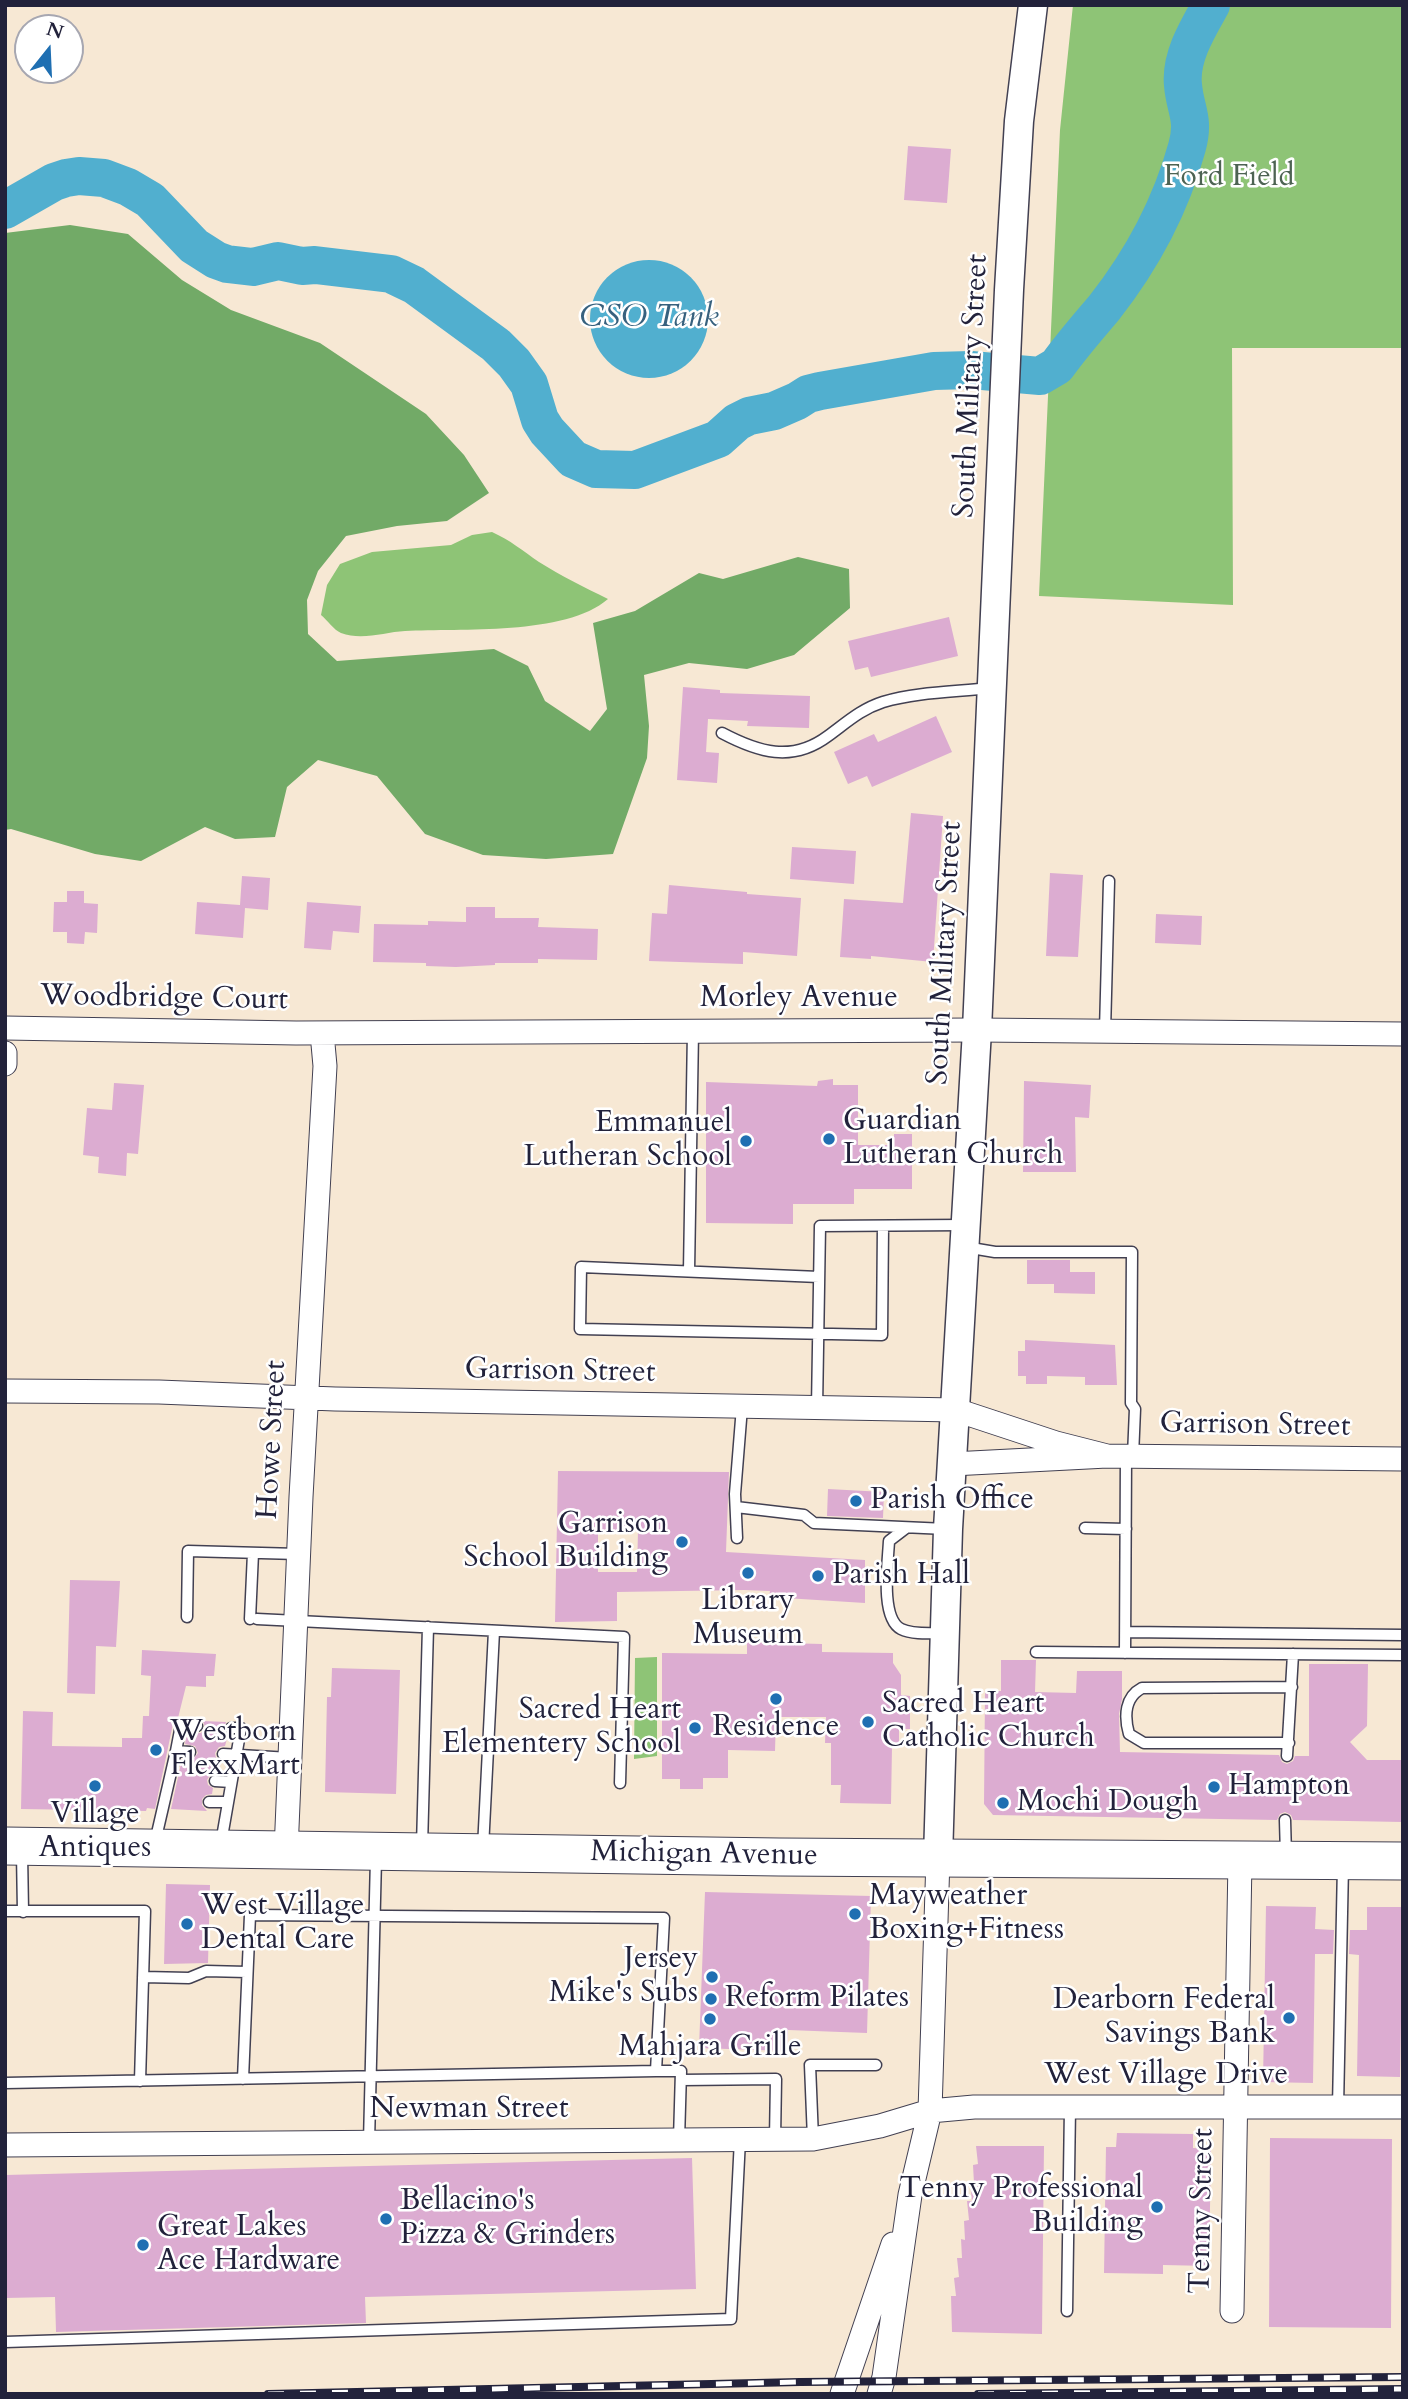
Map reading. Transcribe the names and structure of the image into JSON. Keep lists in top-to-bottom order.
{
  "streets": {
    "main road": ["Michigan Avenue"],
    "street": [
      "South Military Street",
      "Woodbridge Court",
      "Morley Avenue",
      "Garrison Street",
      "Howe Street",
      "West Village Drive",
      "Newman Street",
      "Tenny Street"
    ]
  },
  "crossings": [
    ["South Military Street", "Morley Avenue"],
    ["South Military Street", "Garrison Street"],
    ["South Military Street", "Michigan Avenue"],
    ["South Military Street", "West Village Drive"],
    ["South Military Street", "Newman Street"],
    ["Woodbridge Court", "Morley Avenue"],
    ["Woodbridge Court", "Howe Street"],
    ["Morley Avenue", "Howe Street"],
    ["Garrison Street", "Howe Street"],
    ["Howe Street", "Michigan Avenue"],
    ["Michigan Avenue", "Tenny Street"],
    ["West Village Drive", "Newman Street"],
    ["West Village Drive", "Tenny Street"]
  ],
  "water": ["CSO Tank"],
  "parks": ["Ford Field"],
  "places": [
    "Guardian Lutheran Church",
    "Emmanuel Lutheran School",
    "Parish Office",
    "Garrison School Building",
    "Library Museum",
    "Parish Hall",
    "Residence",
    "Sacred Heart Catholic Church",
    "Sacred Heart Elementery School",
    "Westborn FlexxMart",
    "Village Antiques",
    "Hampton",
    "Mochi Dough",
    "Mayweather Boxing+Fitness",
    "West Village Dental Care",
    "Jersey Mike's Subs",
    "Reform Pilates",
    "Dearborn Federal Savings Bank",
    "Mahjara Grille",
    "Tenny Professional Building",
    "Bellacino's Pizza & Grinders",
    "Great Lakes Ace Hardware"
  ],
  "north": "top"
}
